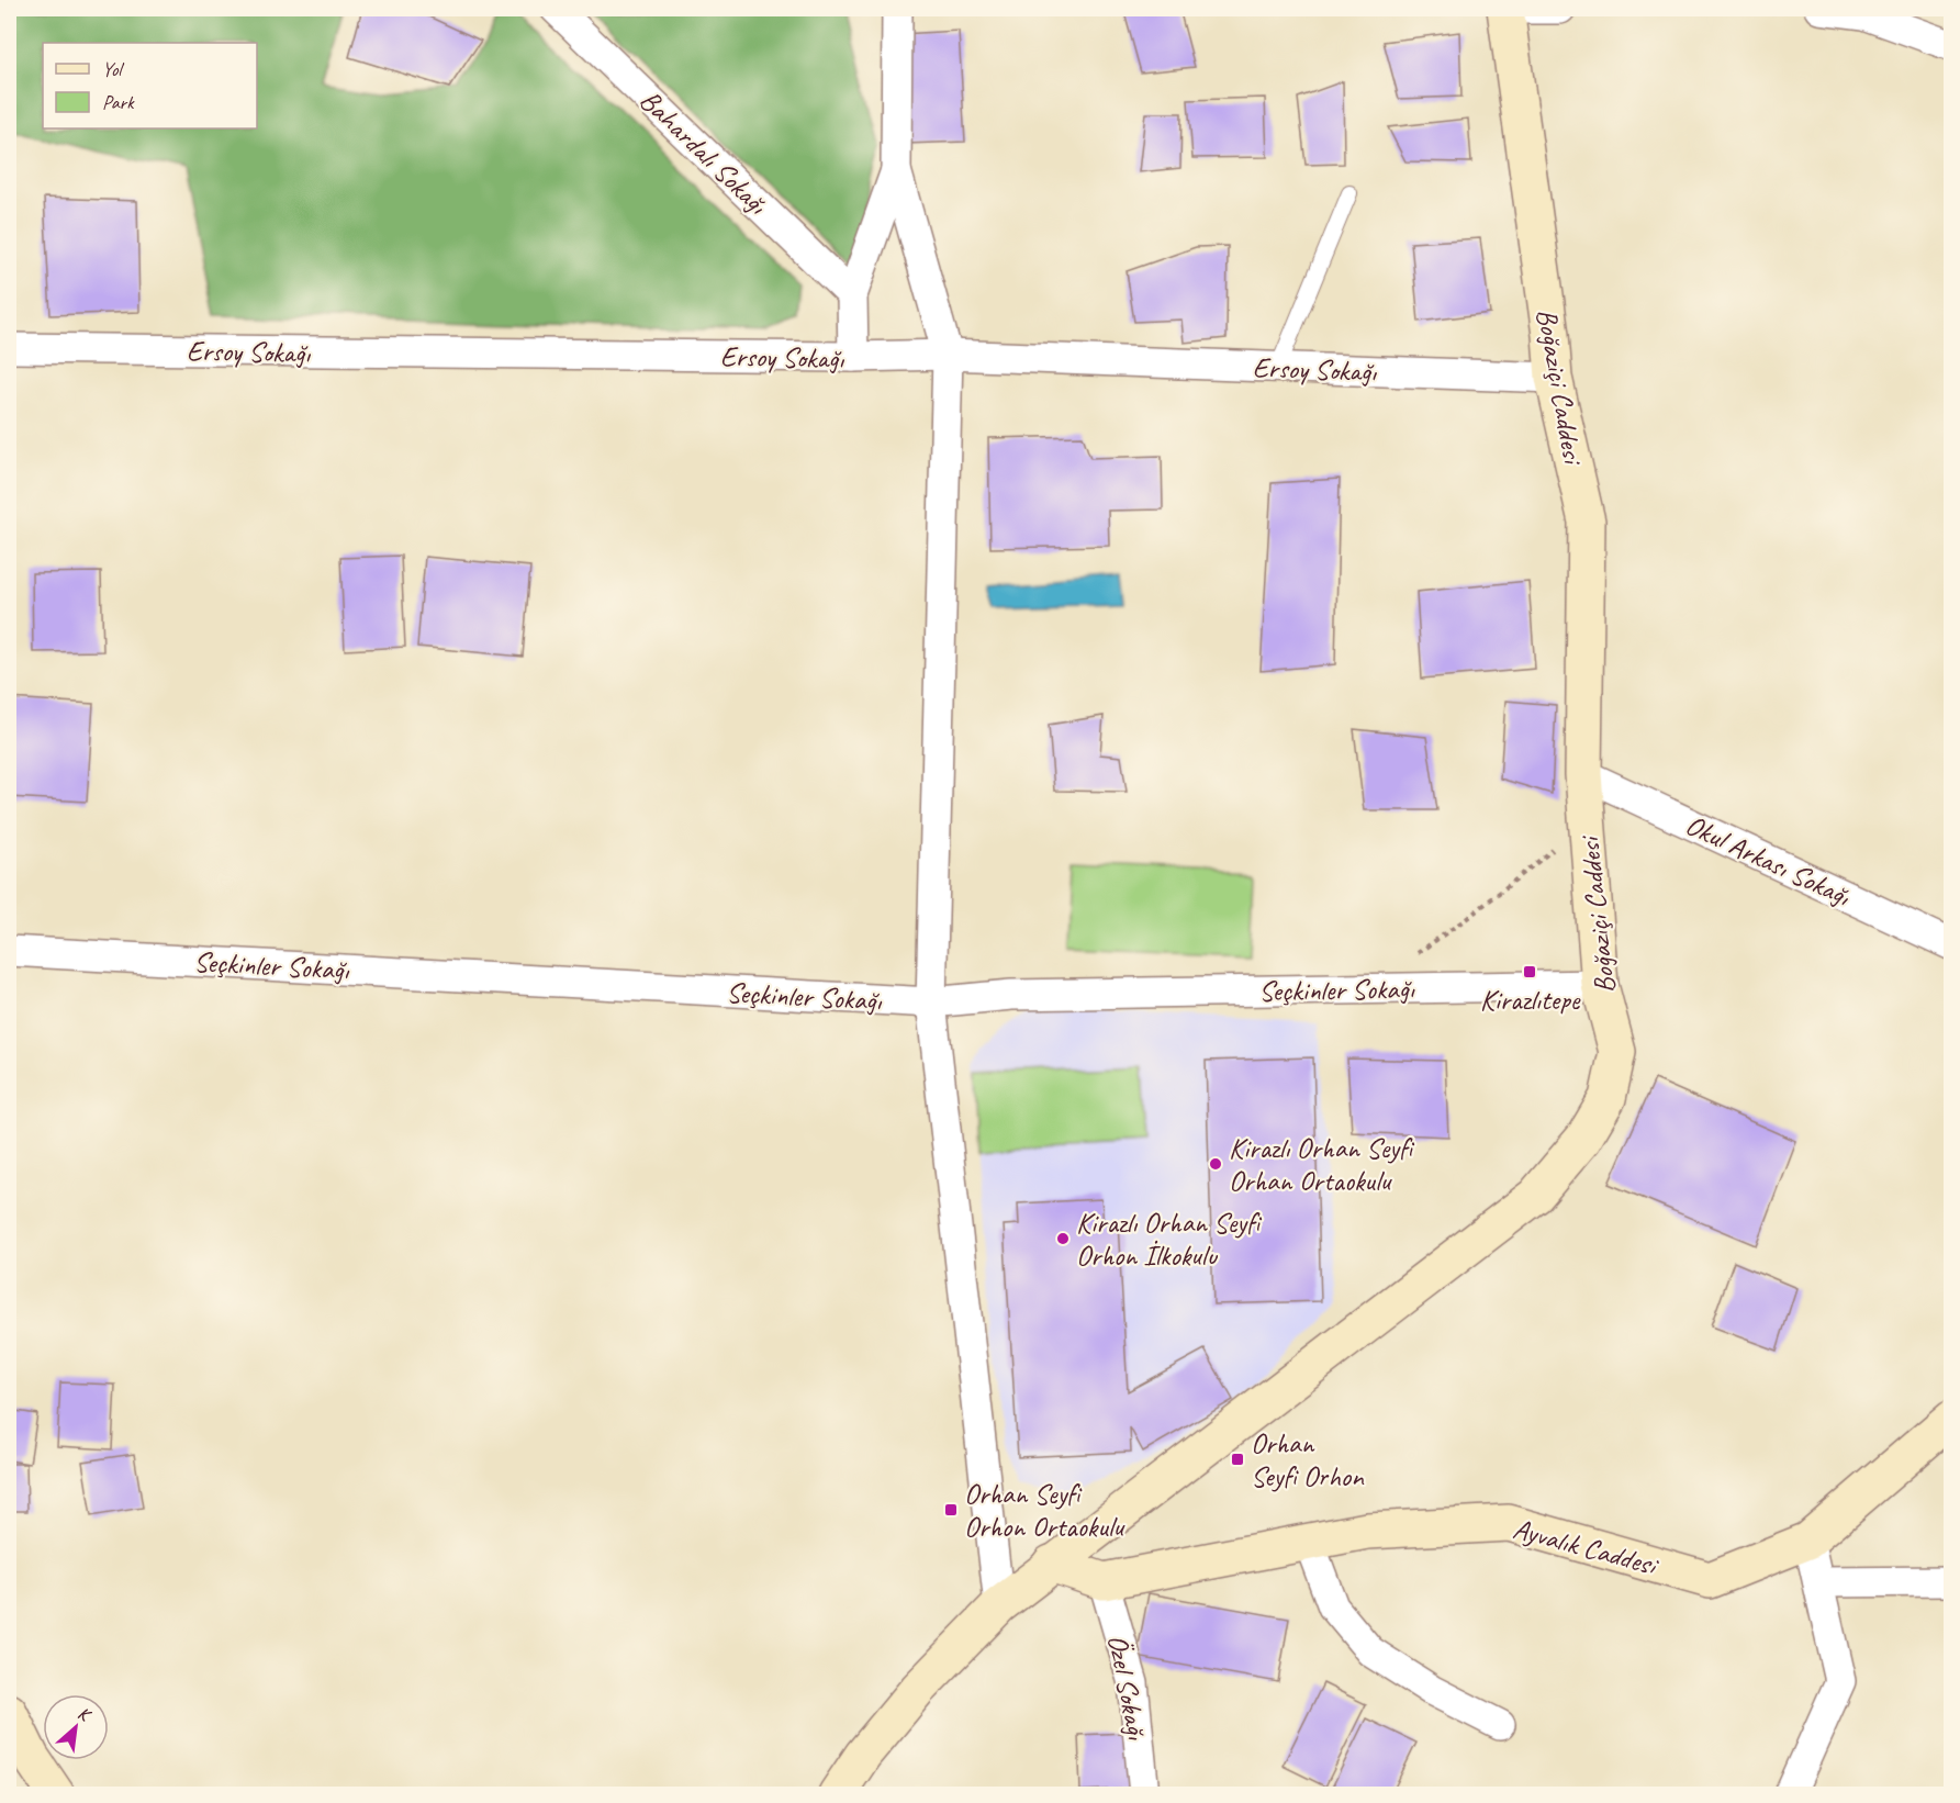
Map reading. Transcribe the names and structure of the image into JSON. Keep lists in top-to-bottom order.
{
  "streets": {
    "street": [
      "Bahardalı Sokağı",
      "Ersoy Sokağı",
      "Boğaziçi Caddesi",
      "Okul Arkası Sokağı",
      "Seçkinler Sokağı",
      "Ayvalık Caddesi",
      "Özel Sokağı"
    ]
  },
  "crossings": [
    ["Ersoy Sokağı", "Boğaziçi Caddesi"],
    ["Boğaziçi Caddesi", "Okul Arkası Sokağı"],
    ["Boğaziçi Caddesi", "Seçkinler Sokağı"],
    ["Boğaziçi Caddesi", "Ayvalık Caddesi"],
    ["Ayvalık Caddesi", "Özel Sokağı"]
  ],
  "places": {
    "transit": ["Kirazlıtepe", "Orhan Seyfi Orhon", "Orhan Seyfi Orhon Ortaokulu"],
    "other": ["Kirazlı Orhan Seyfi Orhan Ortaokulu", "Kirazlı Orhan Seyfi Orhon İlkokulu"]
  },
  "legend": ["Yol", "Park"],
  "north": "top right"
}
